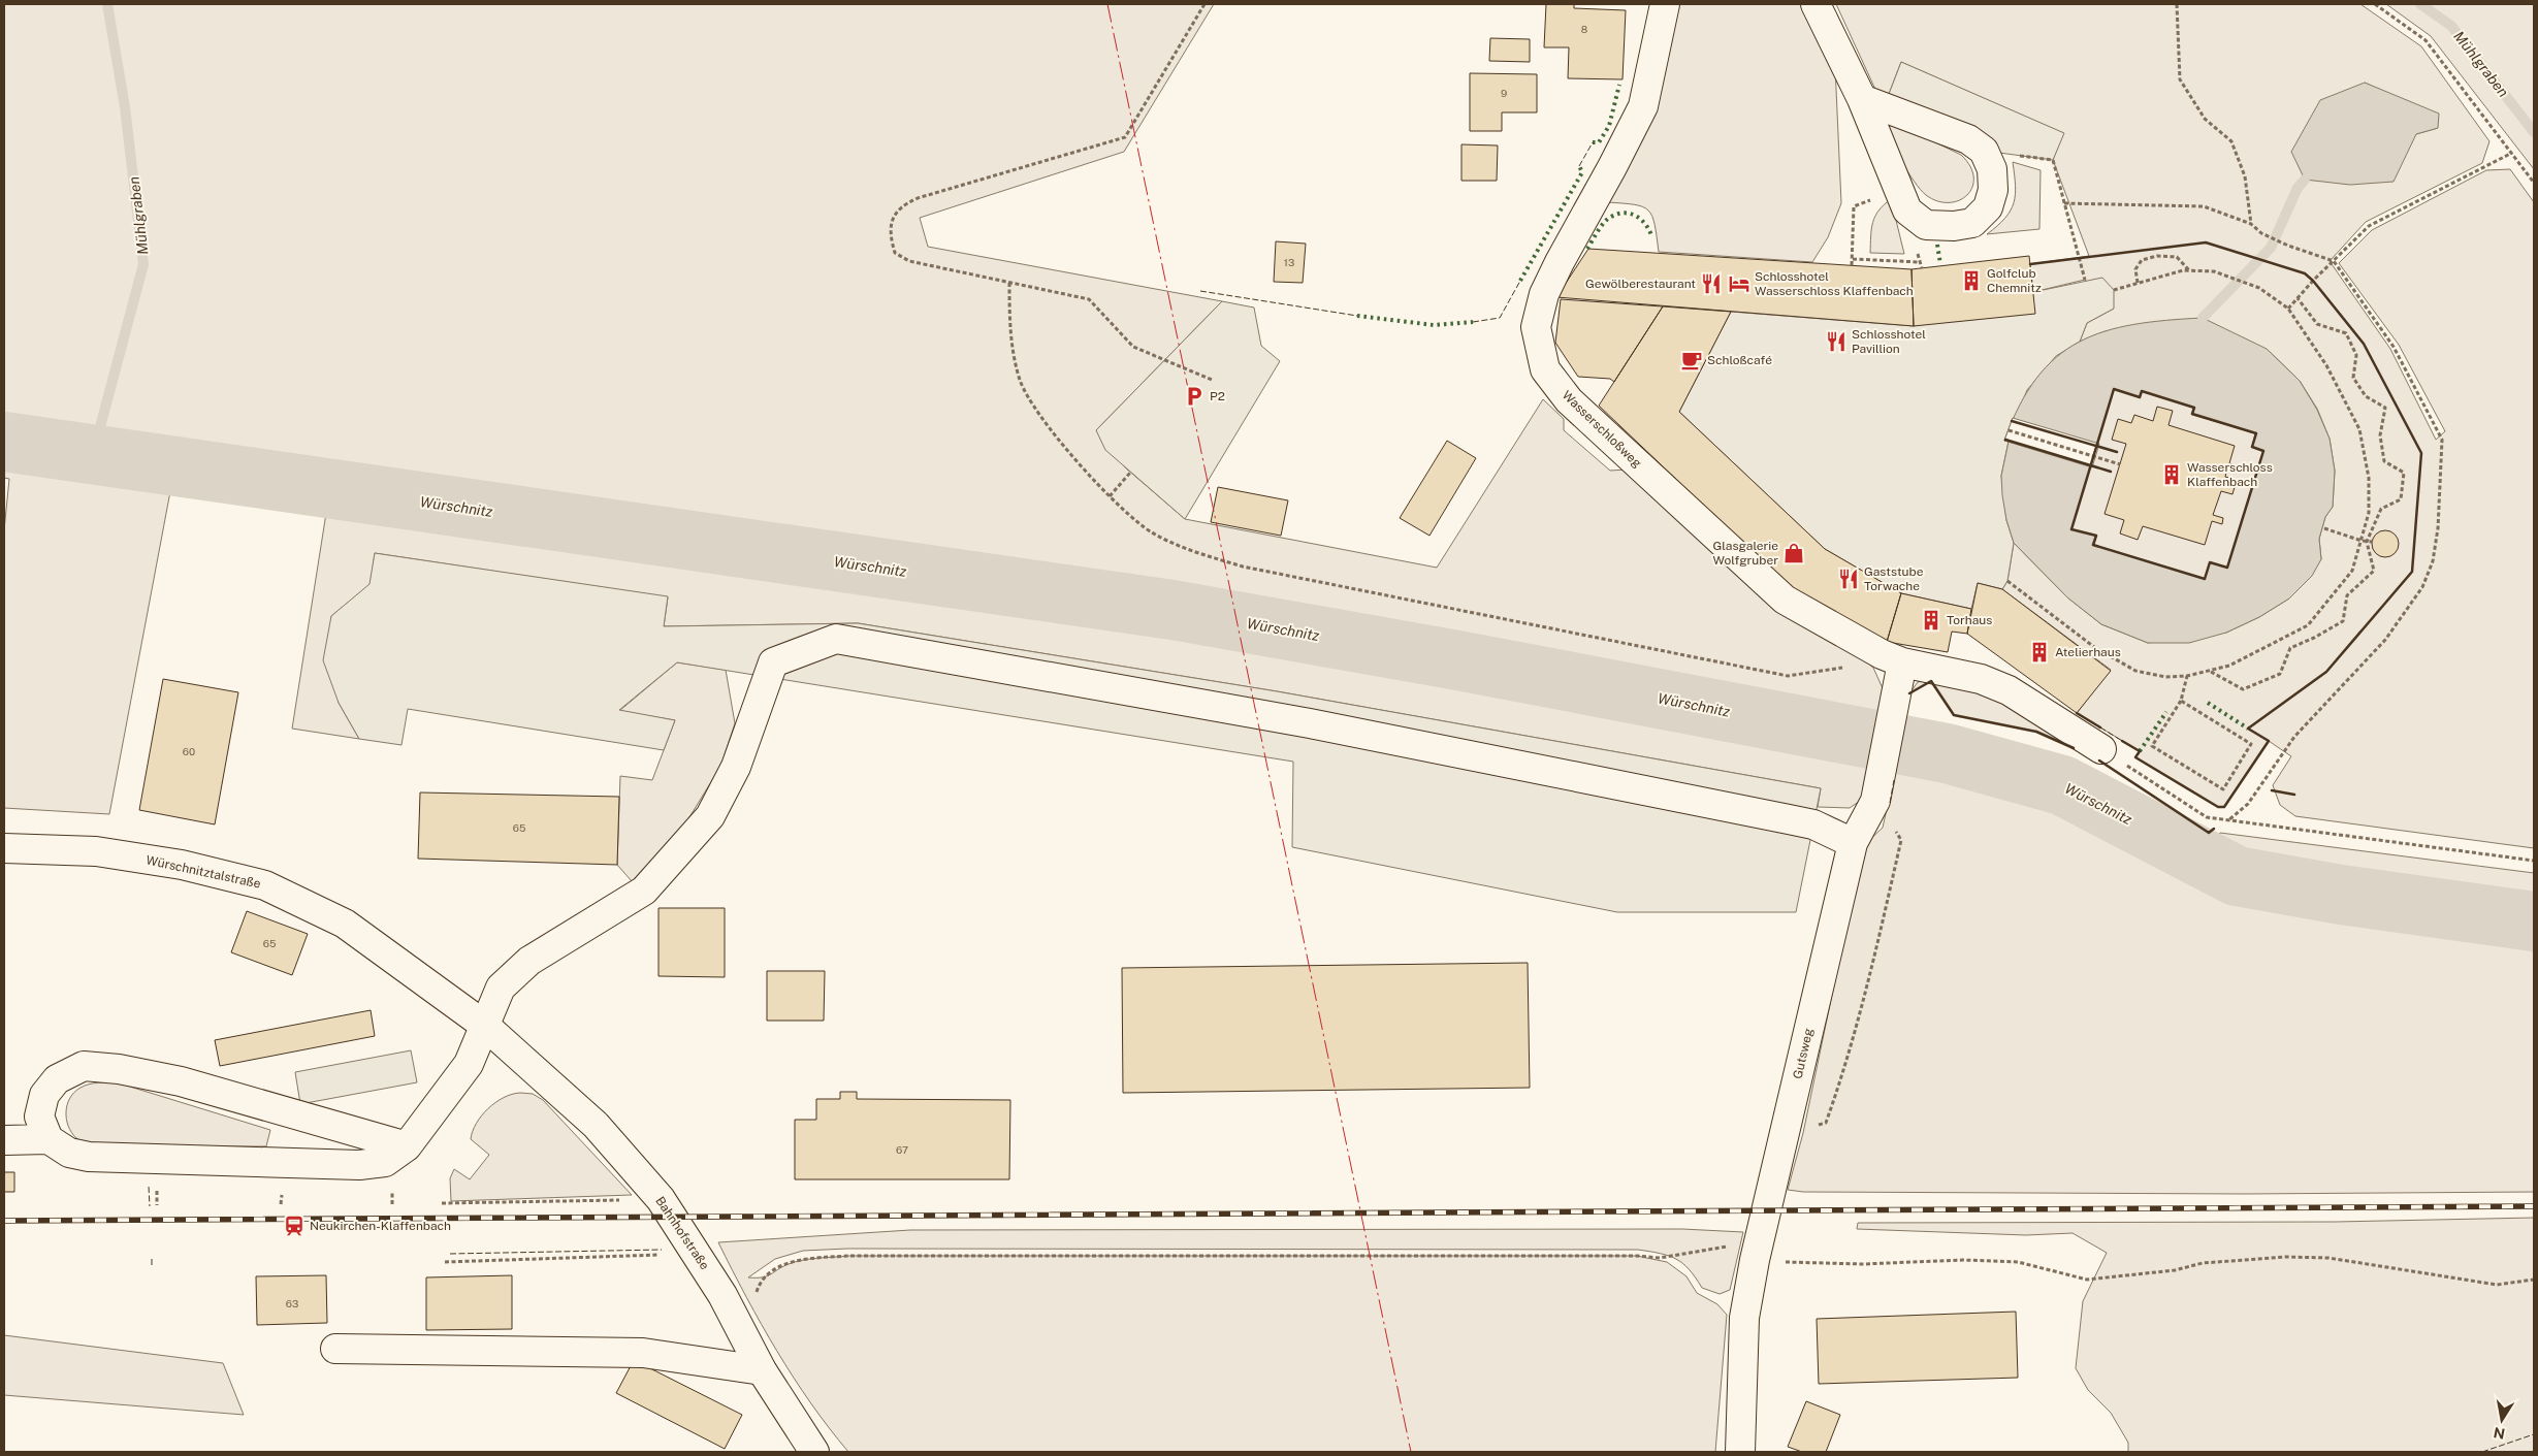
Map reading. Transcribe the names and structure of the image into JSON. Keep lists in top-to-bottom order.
{
  "streets": {
    "street": [
      "Wasserschloßweg",
      "Würschnitztalstraße",
      "Gutsweg",
      "Bahnhofstraße"
    ]
  },
  "crossings": [
    ["Wasserschloßweg", "Gutsweg"],
    ["Würschnitztalstraße", "Bahnhofstraße"]
  ],
  "water": ["Mühlgraben", "Würschnitz"],
  "places": {
    "building": [
      "Golfclub Chemnitz",
      "Wasserschloss Klaffenbach",
      "Torhaus",
      "Atelierhaus"
    ],
    "restaurant": ["Gewölberestaurant", "Schlosshotel Pavillion", "Gaststube Torwache"],
    "hotel": ["Schlosshotel Wasserschloss Klaffenbach"],
    "cafe": ["Schloßcafé"],
    "parking": ["P2"],
    "shop": ["Glasgalerie Wolfgruber"],
    "station": ["Neukirchen-Klaffenbach"]
  },
  "house_numbers": [
    "8",
    "9",
    "13",
    "60",
    "65",
    "65",
    "67",
    "63"
  ],
  "north": "bottom"
}
